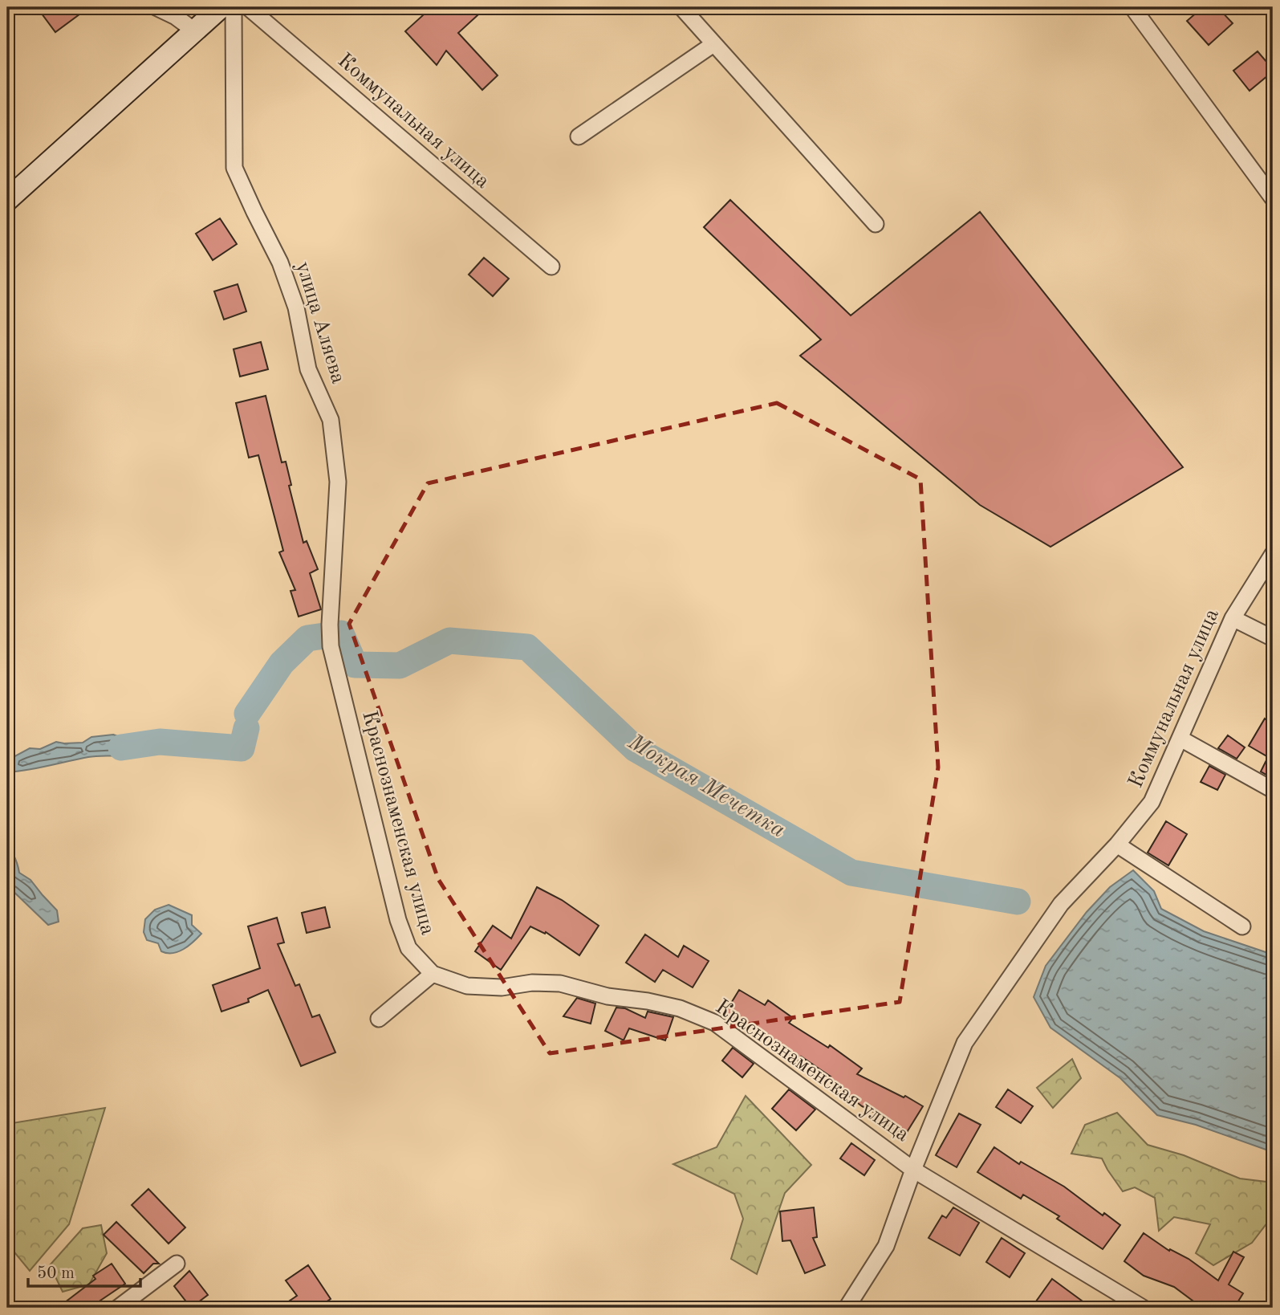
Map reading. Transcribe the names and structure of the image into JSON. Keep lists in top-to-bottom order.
{
  "streets": {
    "street": ["Коммунальная улица", "улица Аляева", "Краснознаменская улица"]
  },
  "crossings": [
    ["Коммунальная улица", "Краснознаменская улица"],
    ["улица Аляева", "Краснознаменская улица"]
  ],
  "water": ["Мокрая Мечетка"],
  "scale_bar": "50 m"
}
